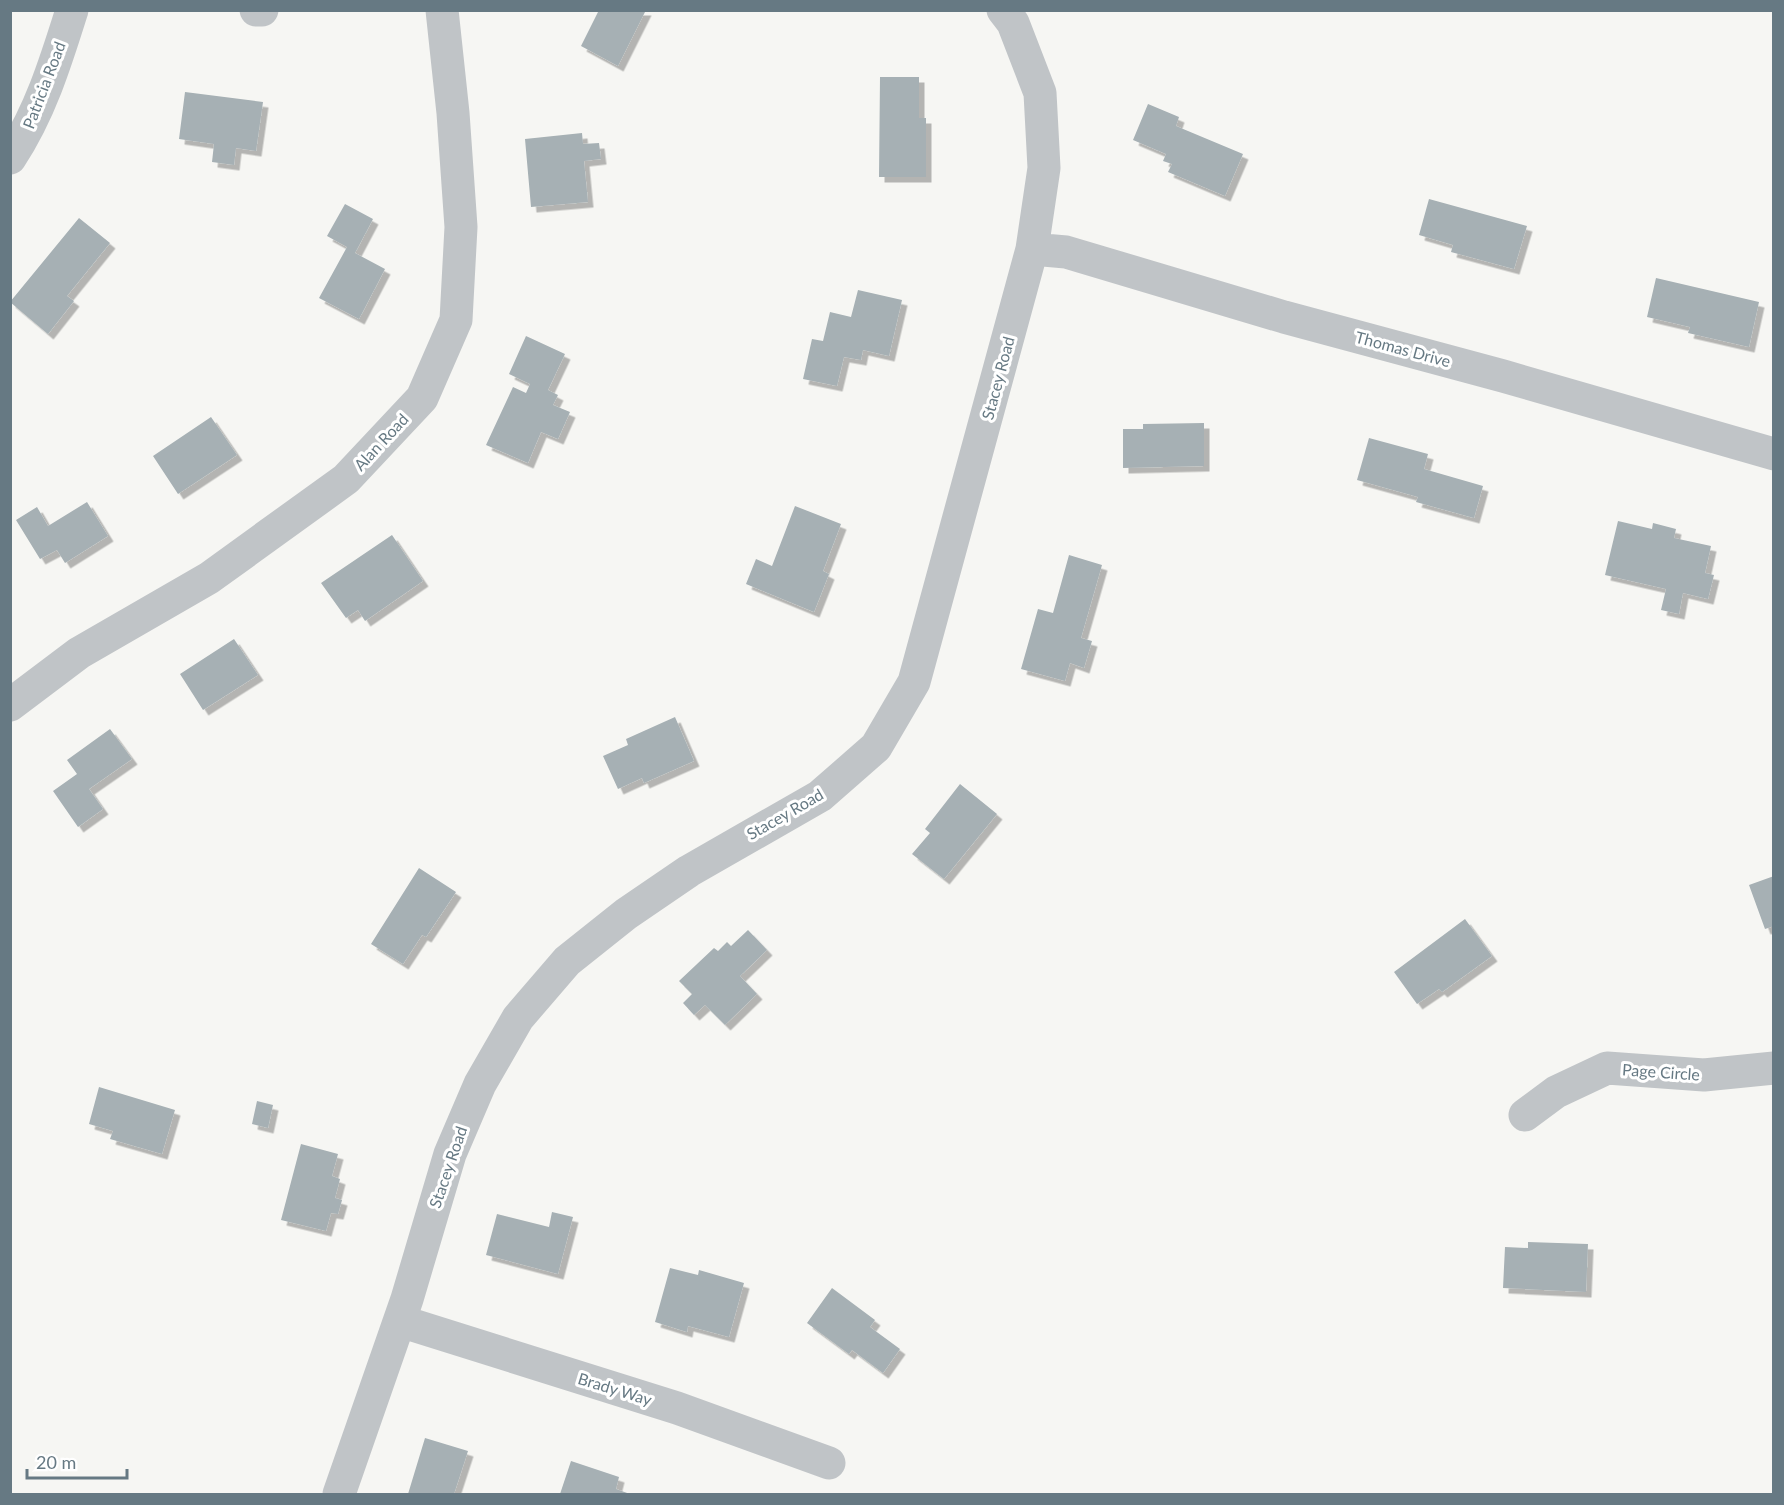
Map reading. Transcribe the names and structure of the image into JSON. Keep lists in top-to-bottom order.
{
  "streets": {
    "street": [
      "Patricia Road",
      "Thomas Drive",
      "Stacey Road",
      "Alan Road",
      "Page Circle",
      "Brady Way"
    ]
  },
  "crossings": [
    ["Thomas Drive", "Stacey Road"],
    ["Stacey Road", "Brady Way"]
  ],
  "scale_bar": "20 m"
}
